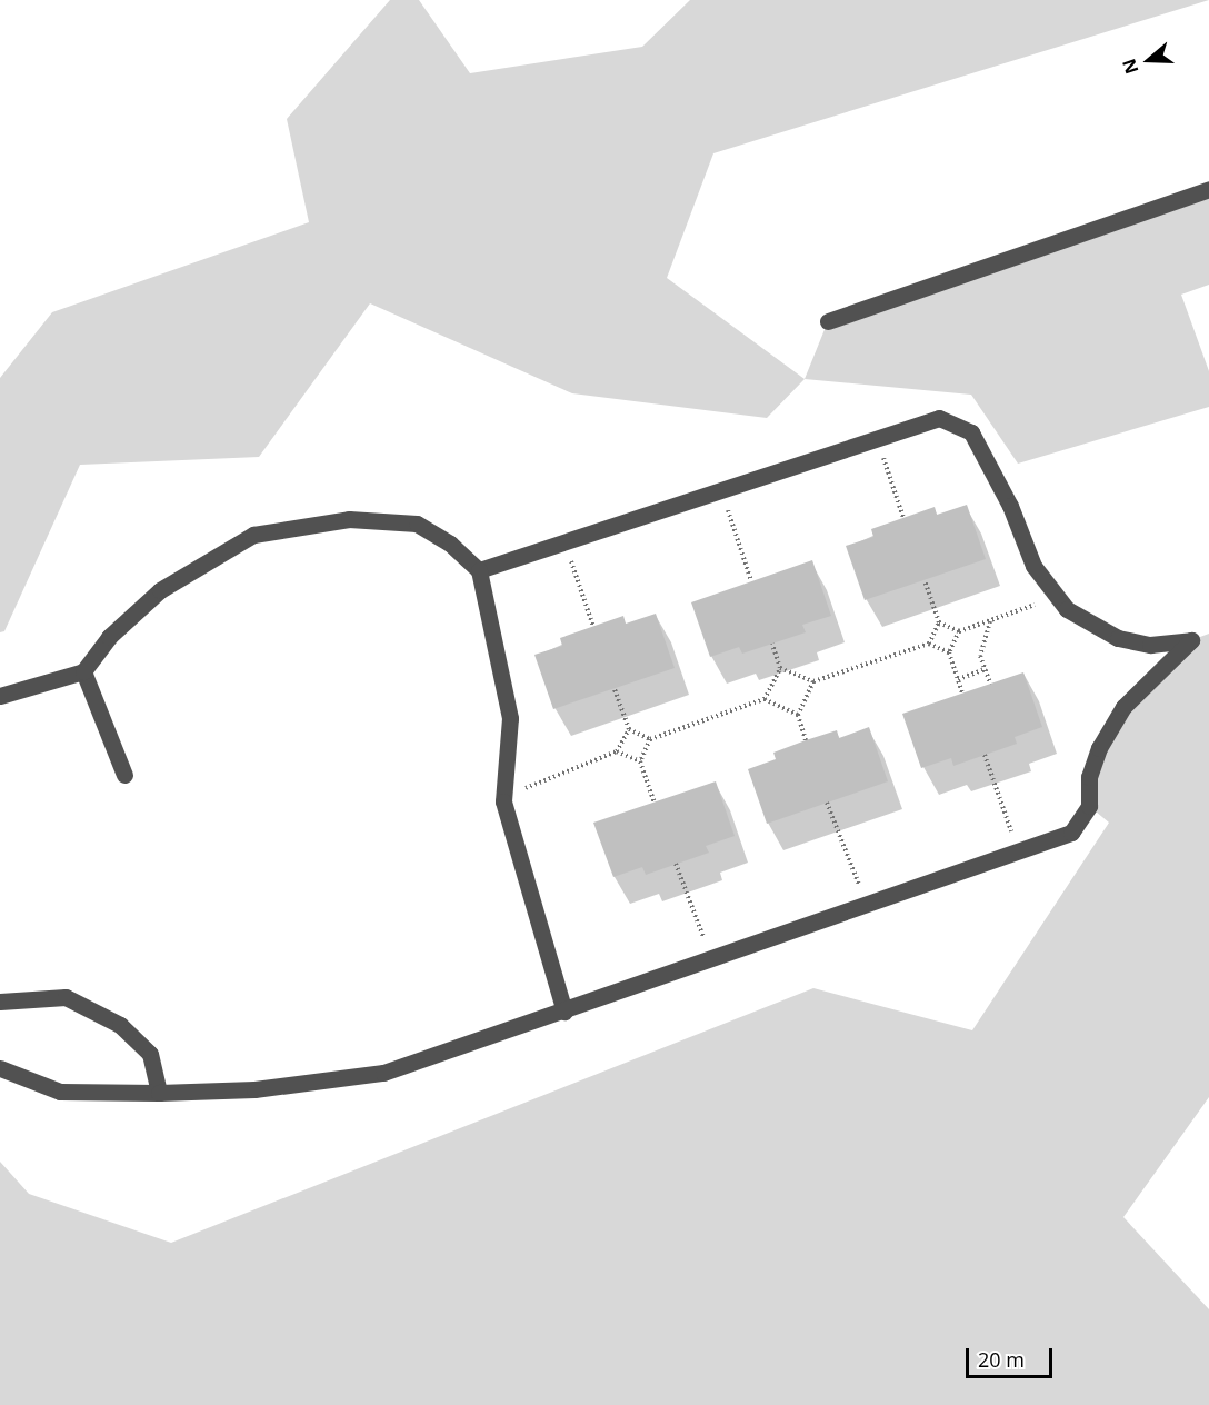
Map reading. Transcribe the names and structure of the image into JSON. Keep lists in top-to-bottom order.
{
  "scale_bar": "20 m",
  "north": "left"
}
